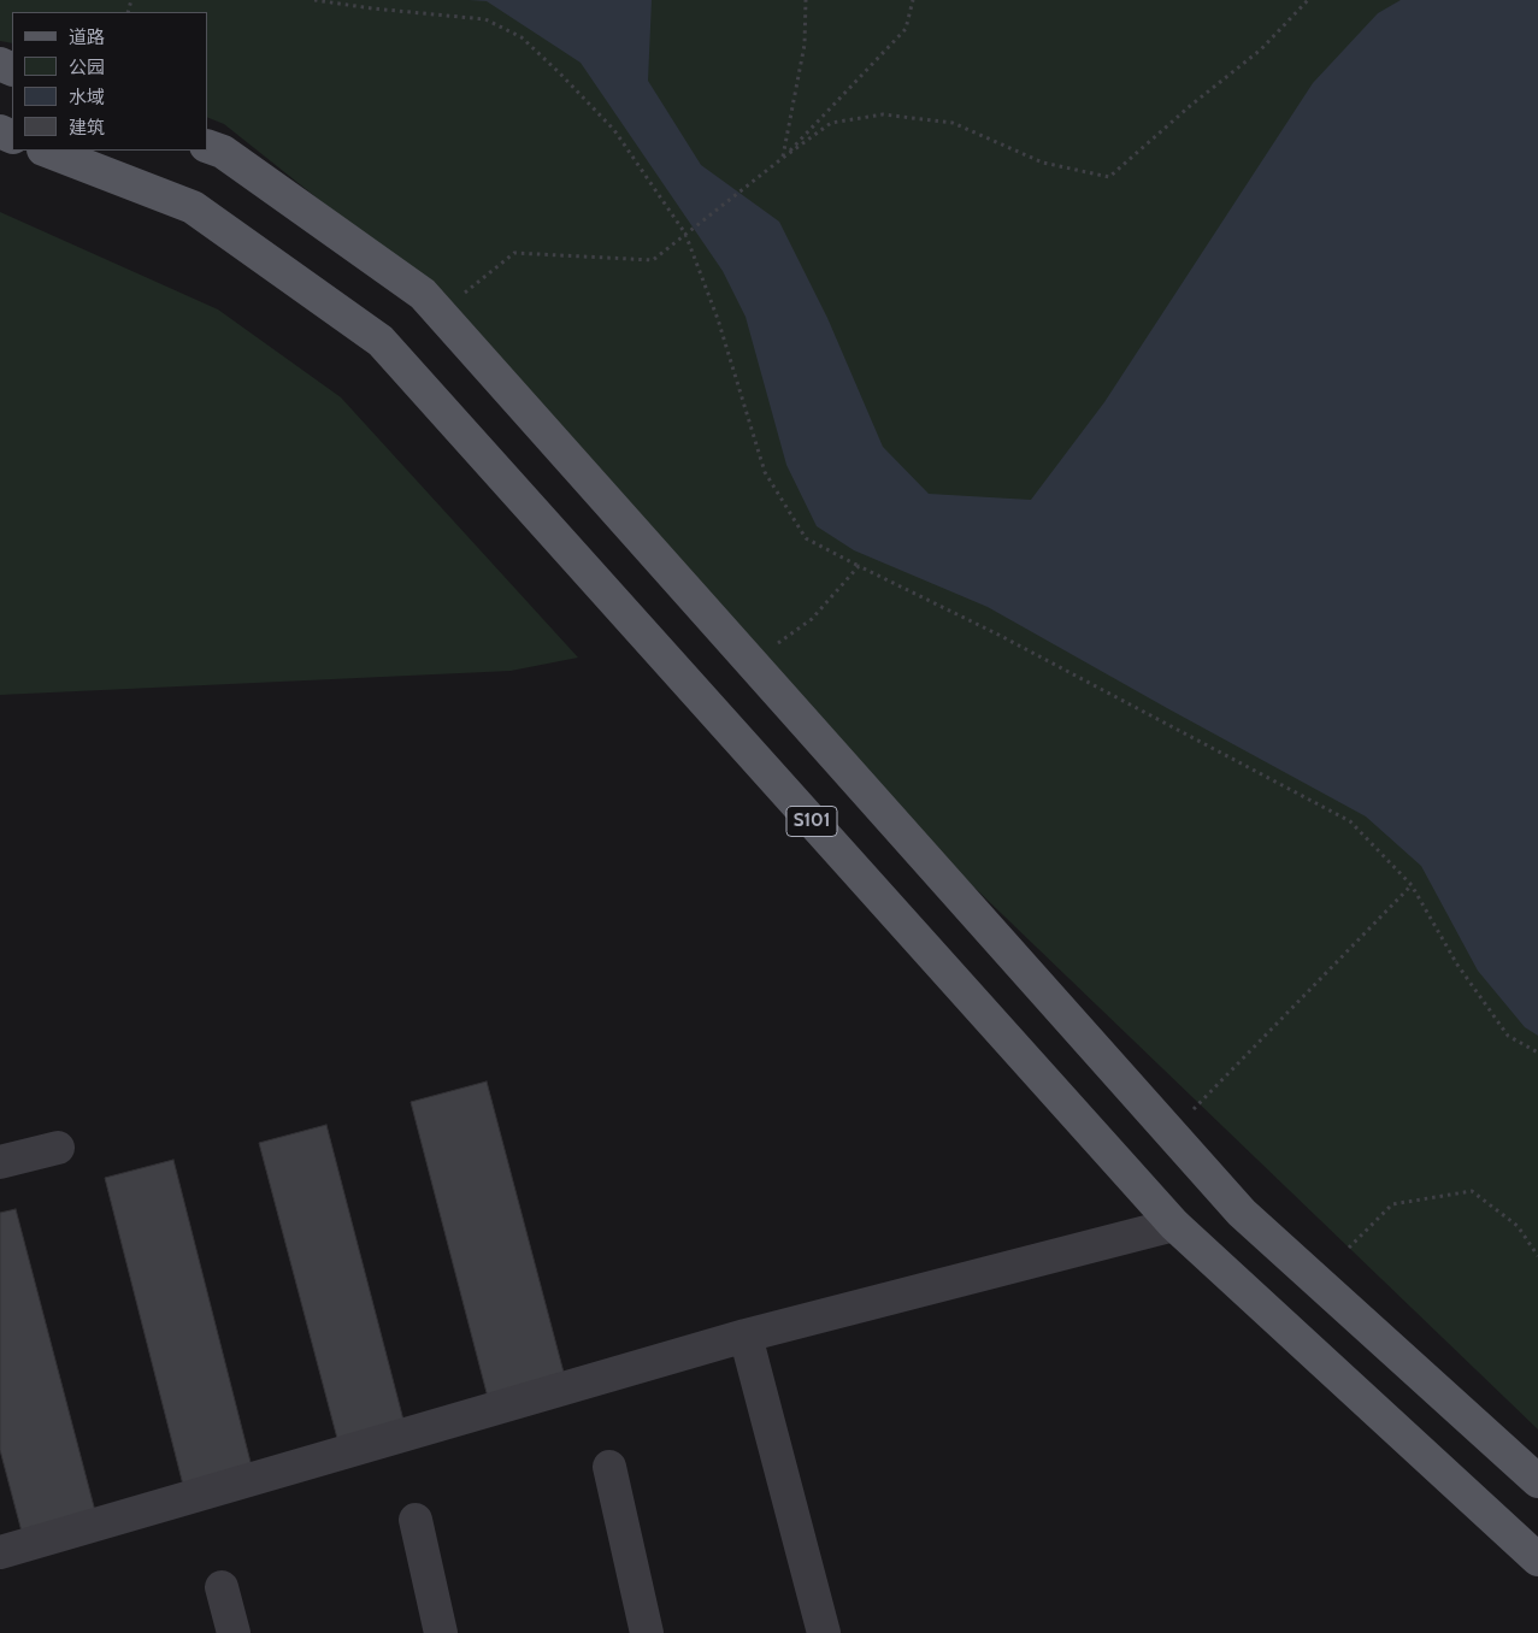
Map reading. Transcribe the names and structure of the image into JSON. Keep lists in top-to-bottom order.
{
  "streets": {
    "main road": ["S101"]
  },
  "legend": [
    "道路",
    "公园",
    "水域",
    "建筑"
  ]
}
